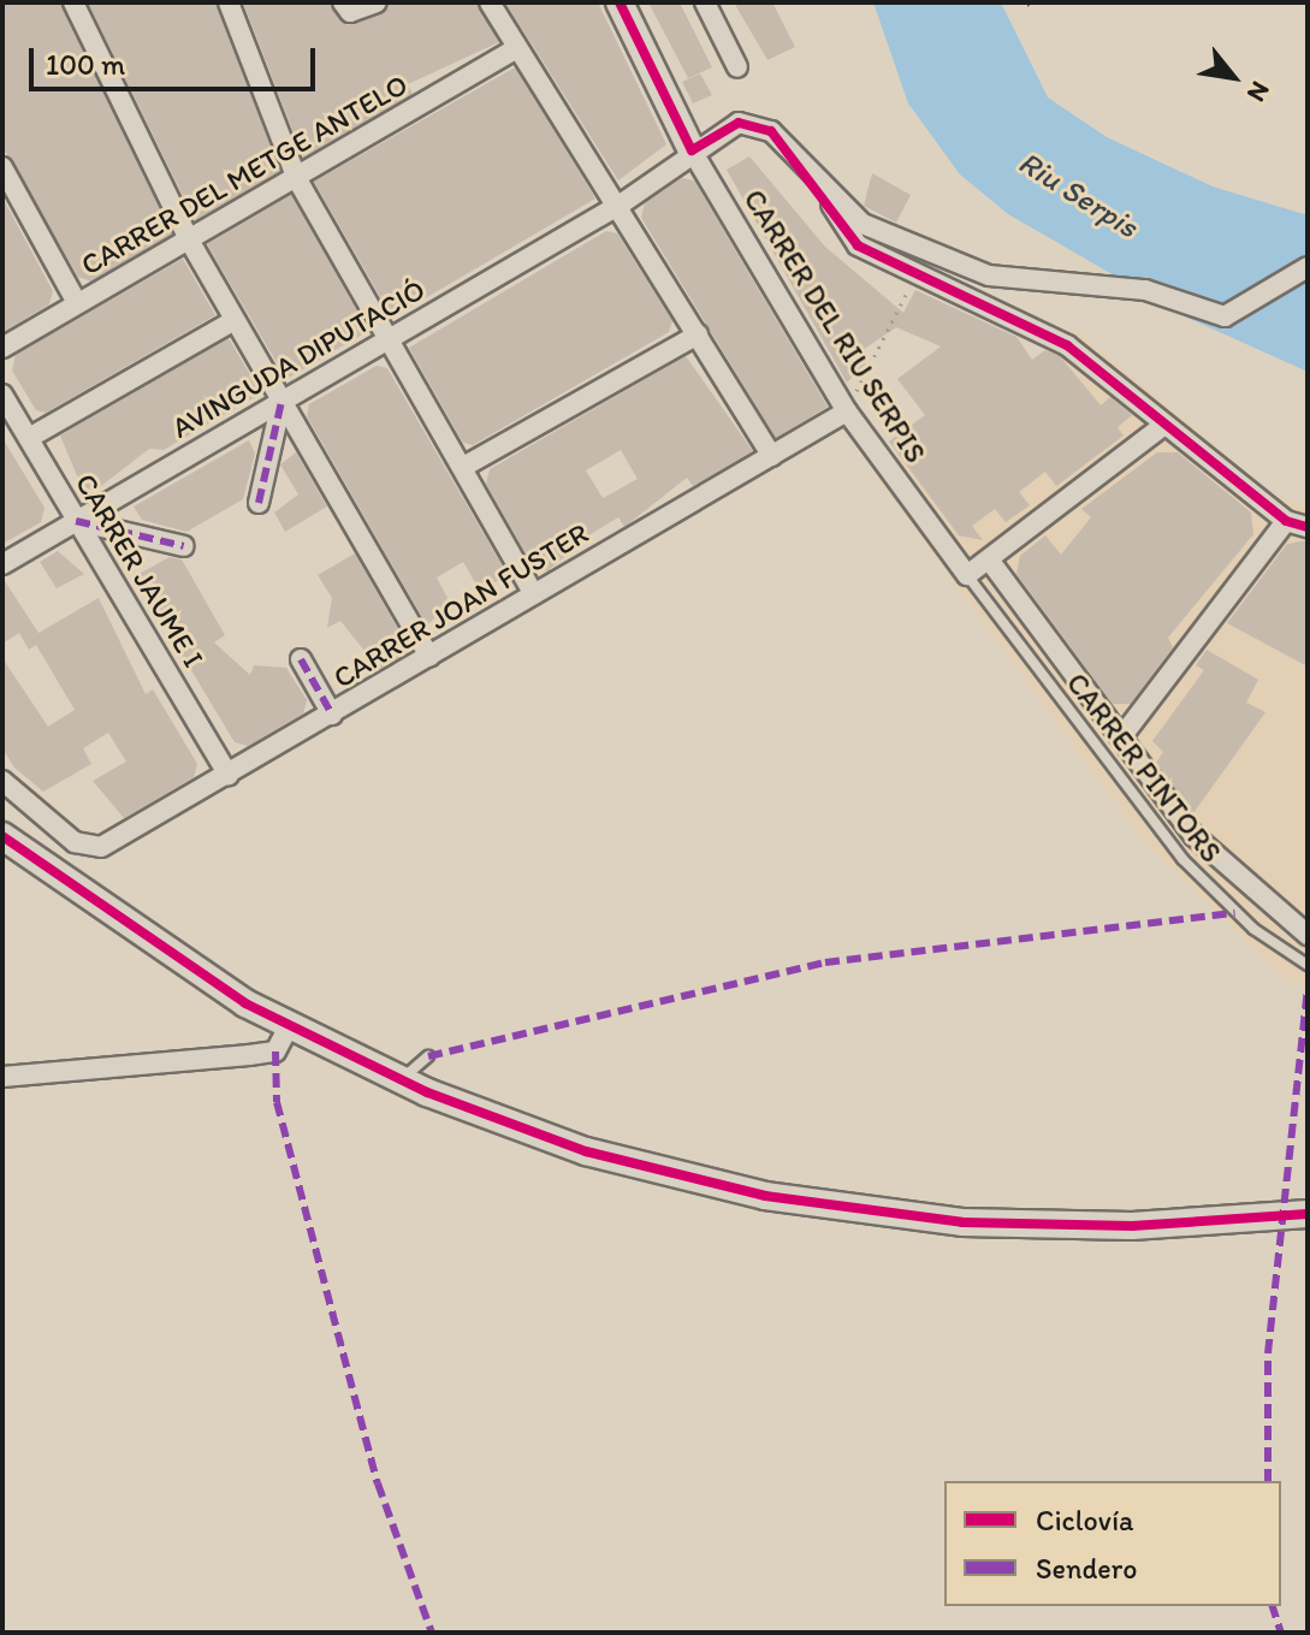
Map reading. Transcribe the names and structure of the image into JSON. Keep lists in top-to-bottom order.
{
  "streets": {
    "street": [
      "CARRER DEL METGE ANTELO",
      "CARRER DEL RIU SERPIS",
      "AVINGUDA DIPUTACIÓ",
      "CARRER JAUME I",
      "CARRER JOAN FUSTER"
    ],
    "lane": ["CARRER PINTORS"]
  },
  "crossings": [
    ["CARRER DEL RIU SERPIS", "AVINGUDA DIPUTACIÓ"],
    ["CARRER DEL RIU SERPIS", "CARRER JOAN FUSTER"],
    ["CARRER DEL RIU SERPIS", "CARRER PINTORS"],
    ["AVINGUDA DIPUTACIÓ", "CARRER JAUME I"],
    ["CARRER JAUME I", "CARRER JOAN FUSTER"]
  ],
  "water": ["Riu Serpis"],
  "legend": ["Ciclovía", "Sendero"],
  "scale_bar": "100 m",
  "north": "bottom right"
}
